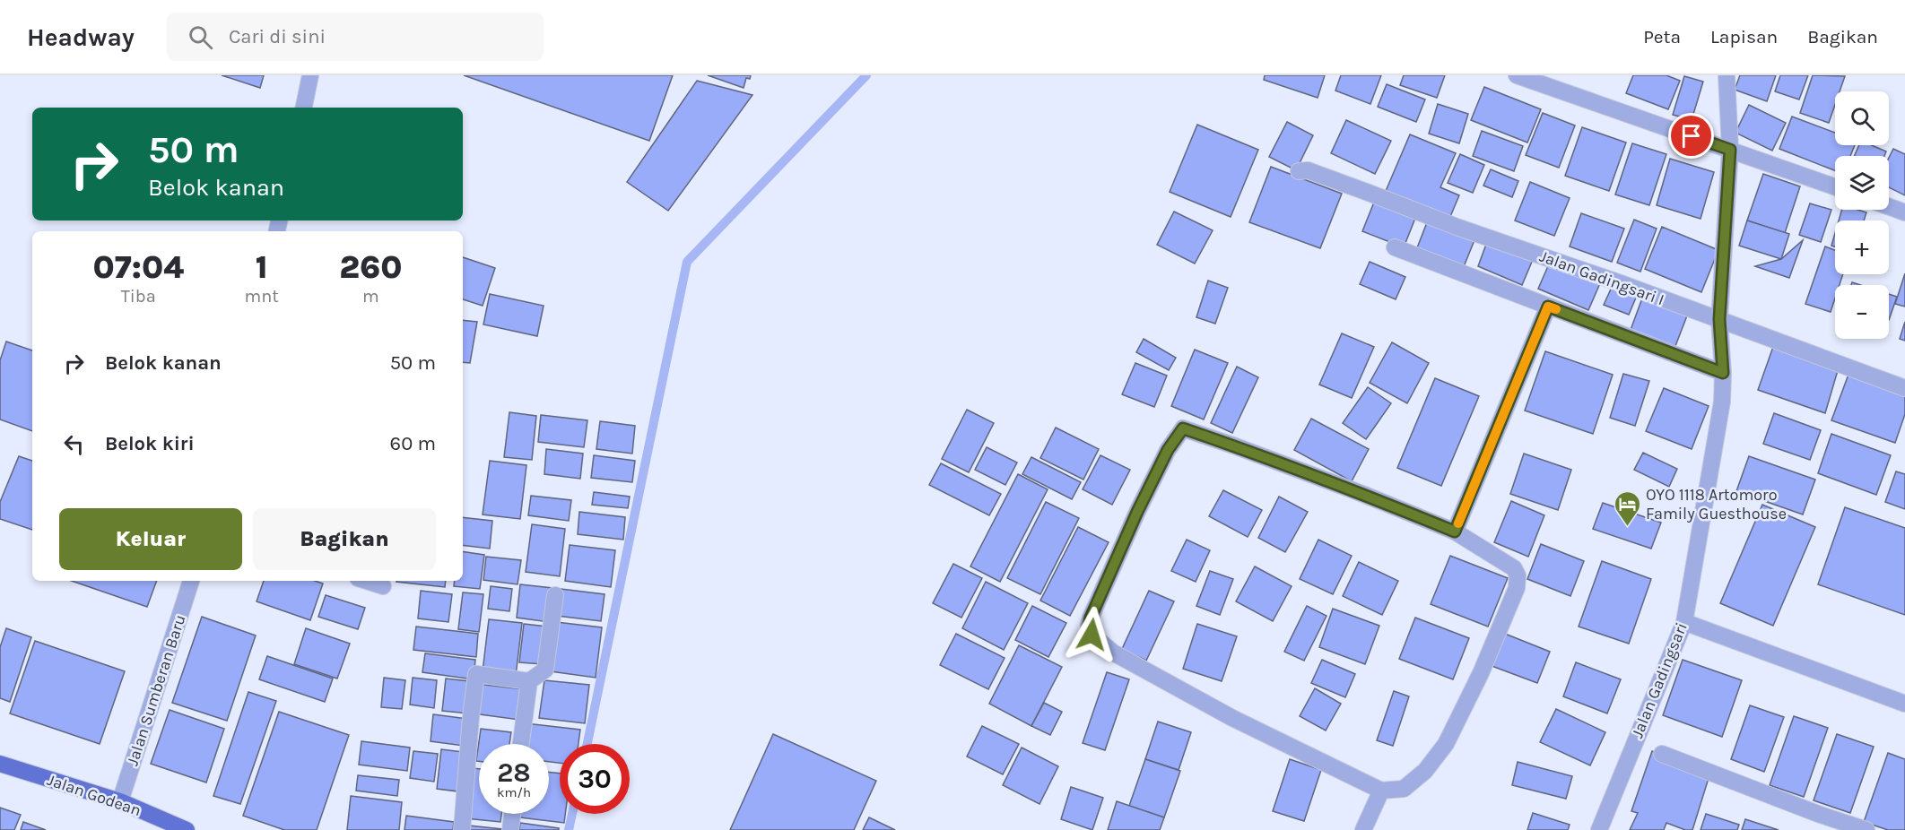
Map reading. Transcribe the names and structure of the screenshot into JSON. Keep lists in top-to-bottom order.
{
  "streets": {
    "main road": ["Jalan Godean"],
    "street": ["Jalan Gadingsari I", "Jalan Gadingsari", "Jalan Sumberan Baru"]
  },
  "crossings": [
    ["Jalan Gadingsari I", "Jalan Gadingsari"],
    ["Jalan Sumberan Baru", "Jalan Godean"]
  ],
  "places": {
    "hotel": ["OYO 1118 Artomoro Family Guesthouse"]
  },
  "page": {
    "header": "Headway",
    "search": "Cari di sini",
    "nav": ["Peta", "Lapisan", "Bagikan"],
    "map_buttons": ["+", "−"],
    "turn": ["50 m", "Belok kanan"],
    "eta": [
      "07:04",
      "Tiba",
      "1",
      "mnt",
      "260",
      "m"
    ],
    "list": [
      {
        "name": "Belok kanan",
        "value": "50 m"
      },
      {
        "name": "Belok kiri",
        "value": "60 m"
      }
    ],
    "buttons": ["Keluar", "Bagikan"],
    "speed": "28 km/h",
    "limit": "30"
  }
}
